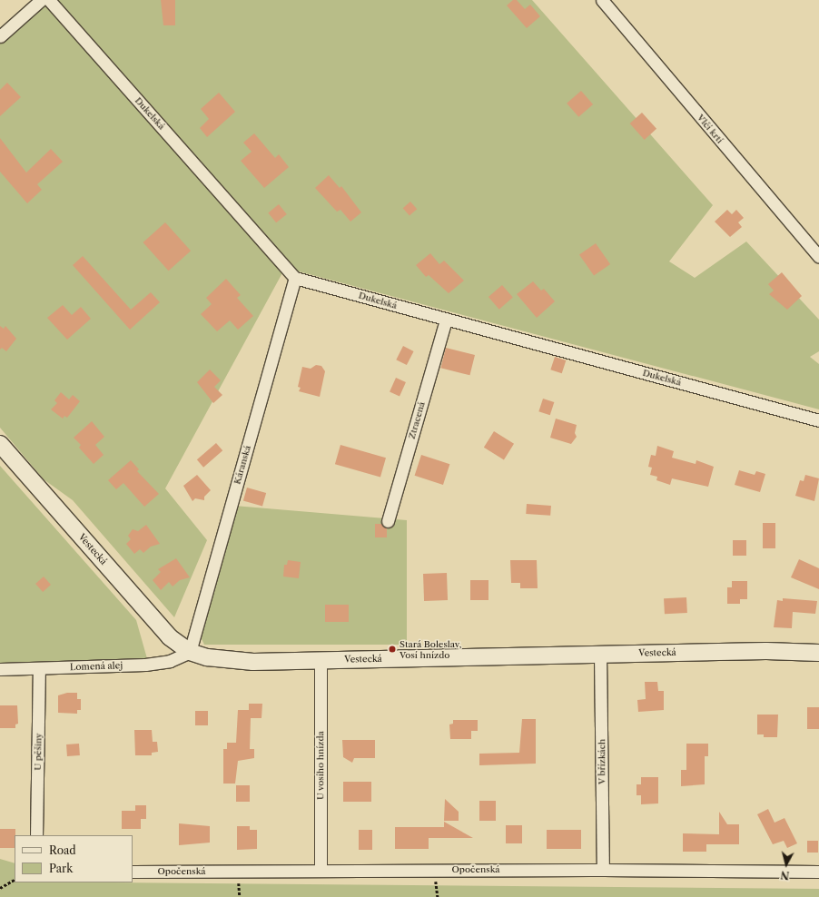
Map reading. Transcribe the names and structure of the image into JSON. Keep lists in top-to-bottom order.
{
  "streets": {
    "street": [
      "Dukelská",
      "Vlčí krtí",
      "Ztracená",
      "Káranská",
      "Vestecká",
      "Lomená alej",
      "U pěšiny",
      "V břízkách",
      "U vosího hnízda",
      "Opočenská"
    ]
  },
  "crossings": [
    ["Dukelská", "Ztracená"],
    ["Dukelská", "Káranská"],
    ["Káranská", "Vestecká"],
    ["Káranská", "Lomená alej"],
    ["Vestecká", "Lomená alej"],
    ["Vestecká", "V břízkách"],
    ["Vestecká", "U vosího hnízda"],
    ["Lomená alej", "U pěšiny"],
    ["V břízkách", "Opočenská"],
    ["U vosího hnízda", "Opočenská"]
  ],
  "places": ["Stará Boleslav, Vosí hnízdo"],
  "legend": ["Road", "Park"],
  "north": "bottom"
}
